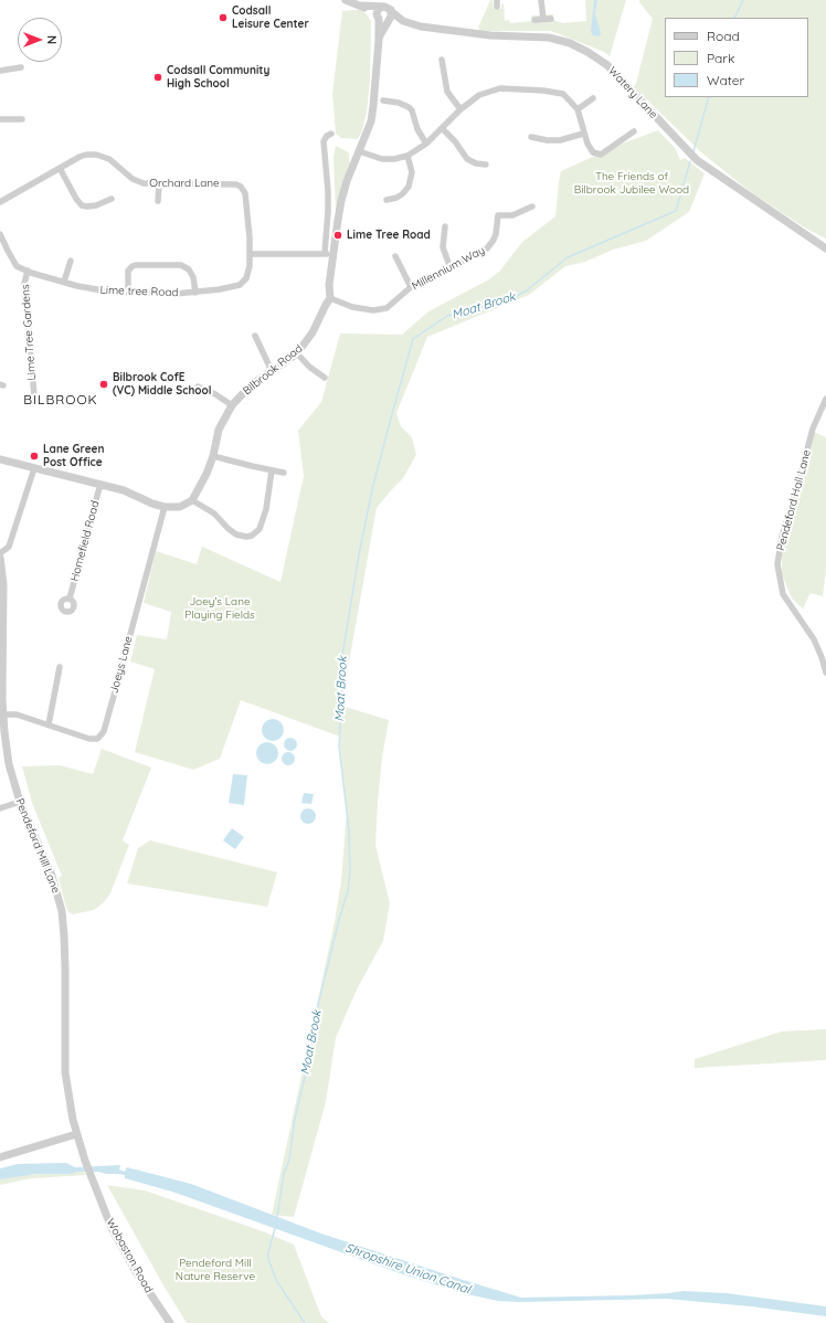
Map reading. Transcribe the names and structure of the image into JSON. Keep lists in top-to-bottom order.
{
  "streets": {
    "street": [
      "Watery Lane",
      "Orchard Lane",
      "Millennium Way",
      "Lime tree Road",
      "Lime Tree Gardens",
      "Bilbrook Road",
      "Pendeford Hall Lane",
      "Homefield Road",
      "Joeys Lane",
      "Pendeford Mill Lane",
      "Wobaston Road"
    ]
  },
  "crossings": [
    ["Watery Lane", "Bilbrook Road"],
    ["Orchard Lane", "Lime tree Road"],
    ["Millennium Way", "Bilbrook Road"],
    ["Lime tree Road", "Lime Tree Gardens"],
    ["Joeys Lane", "Pendeford Mill Lane"],
    ["Pendeford Mill Lane", "Wobaston Road"]
  ],
  "districts": ["BILBROOK"],
  "water": ["Moat Brook", "Shropshire Union Canal"],
  "parks": ["The Friends of Bilbrook Jubilee Wood", "Joey's Lane Playing Fields", "Pendeford Mill Nature Reserve"],
  "places": [
    "Codsall Leisure Center",
    "Codsall Community High School",
    "Lime Tree Road",
    "Bilbrook CofE (VC) Middle School",
    "Lane Green Post Office"
  ],
  "legend": ["Road", "Park", "Water"],
  "north": "right"
}
